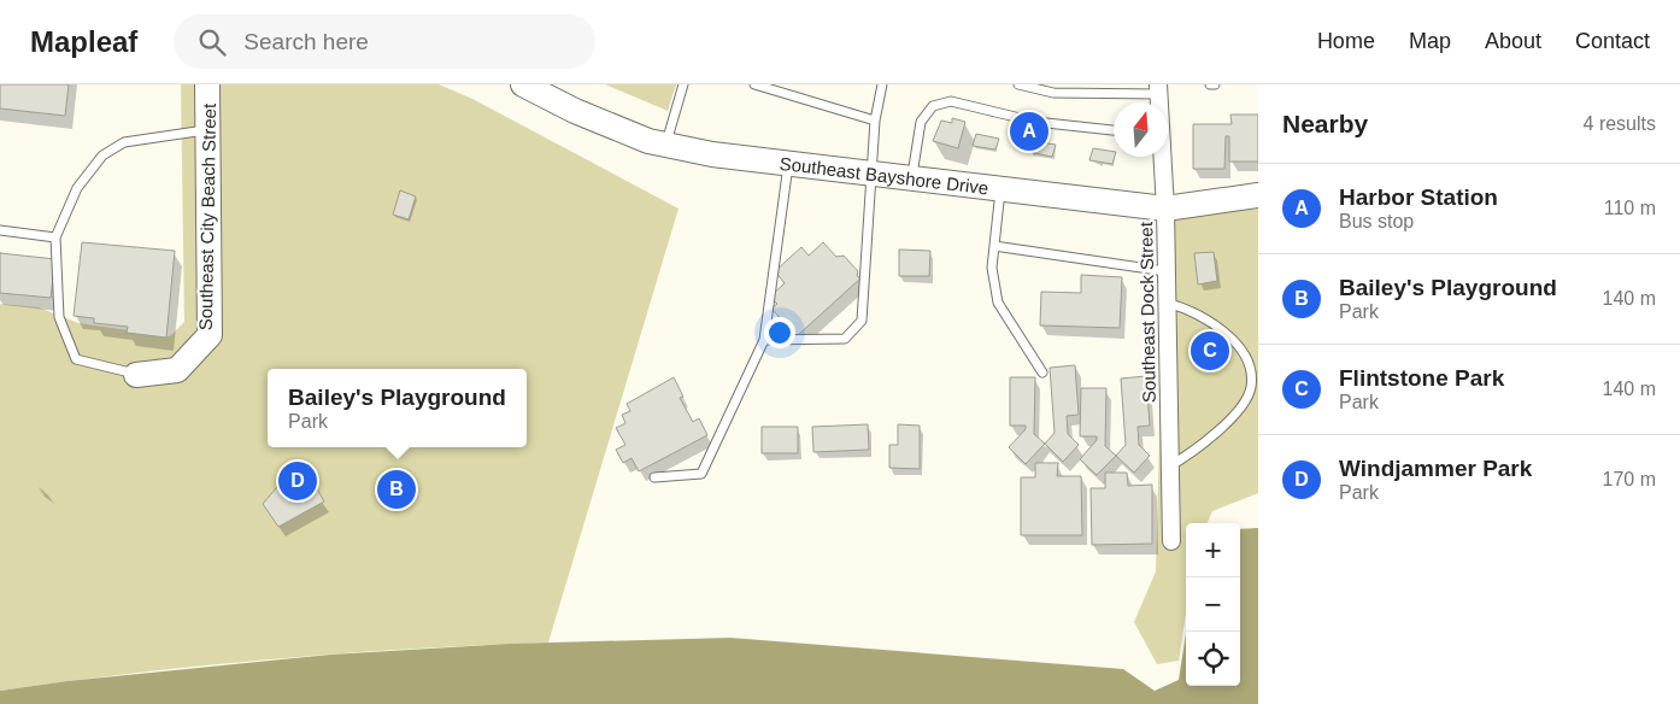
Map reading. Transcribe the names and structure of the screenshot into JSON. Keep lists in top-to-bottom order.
{
  "streets": {
    "street": ["Southeast Bayshore Drive", "Southeast City Beach Street", "Southeast Dock Street"]
  },
  "crossings": [
    ["Southeast Bayshore Drive", "Southeast Dock Street"]
  ],
  "north": "top",
  "page": {
    "header": "Mapleaf",
    "search": "Search here",
    "nav": [
      "Home",
      "Map",
      "About",
      "Contact"
    ],
    "heading": ["Nearby", "4 results"],
    "pins": [
      "A",
      "C",
      "D",
      "B"
    ],
    "list": [
      {
        "mark": "A",
        "name": "Harbor Station",
        "note": "Bus stop",
        "value": "110 m"
      },
      {
        "mark": "B",
        "name": "Bailey's Playground",
        "note": "Park",
        "value": "140 m"
      },
      {
        "mark": "C",
        "name": "Flintstone Park",
        "note": "Park",
        "value": "140 m"
      },
      {
        "mark": "D",
        "name": "Windjammer Park",
        "note": "Park",
        "value": "170 m"
      }
    ],
    "popup": ["Bailey's Playground", "Park"],
    "map_buttons": ["+", "−"]
  }
}
